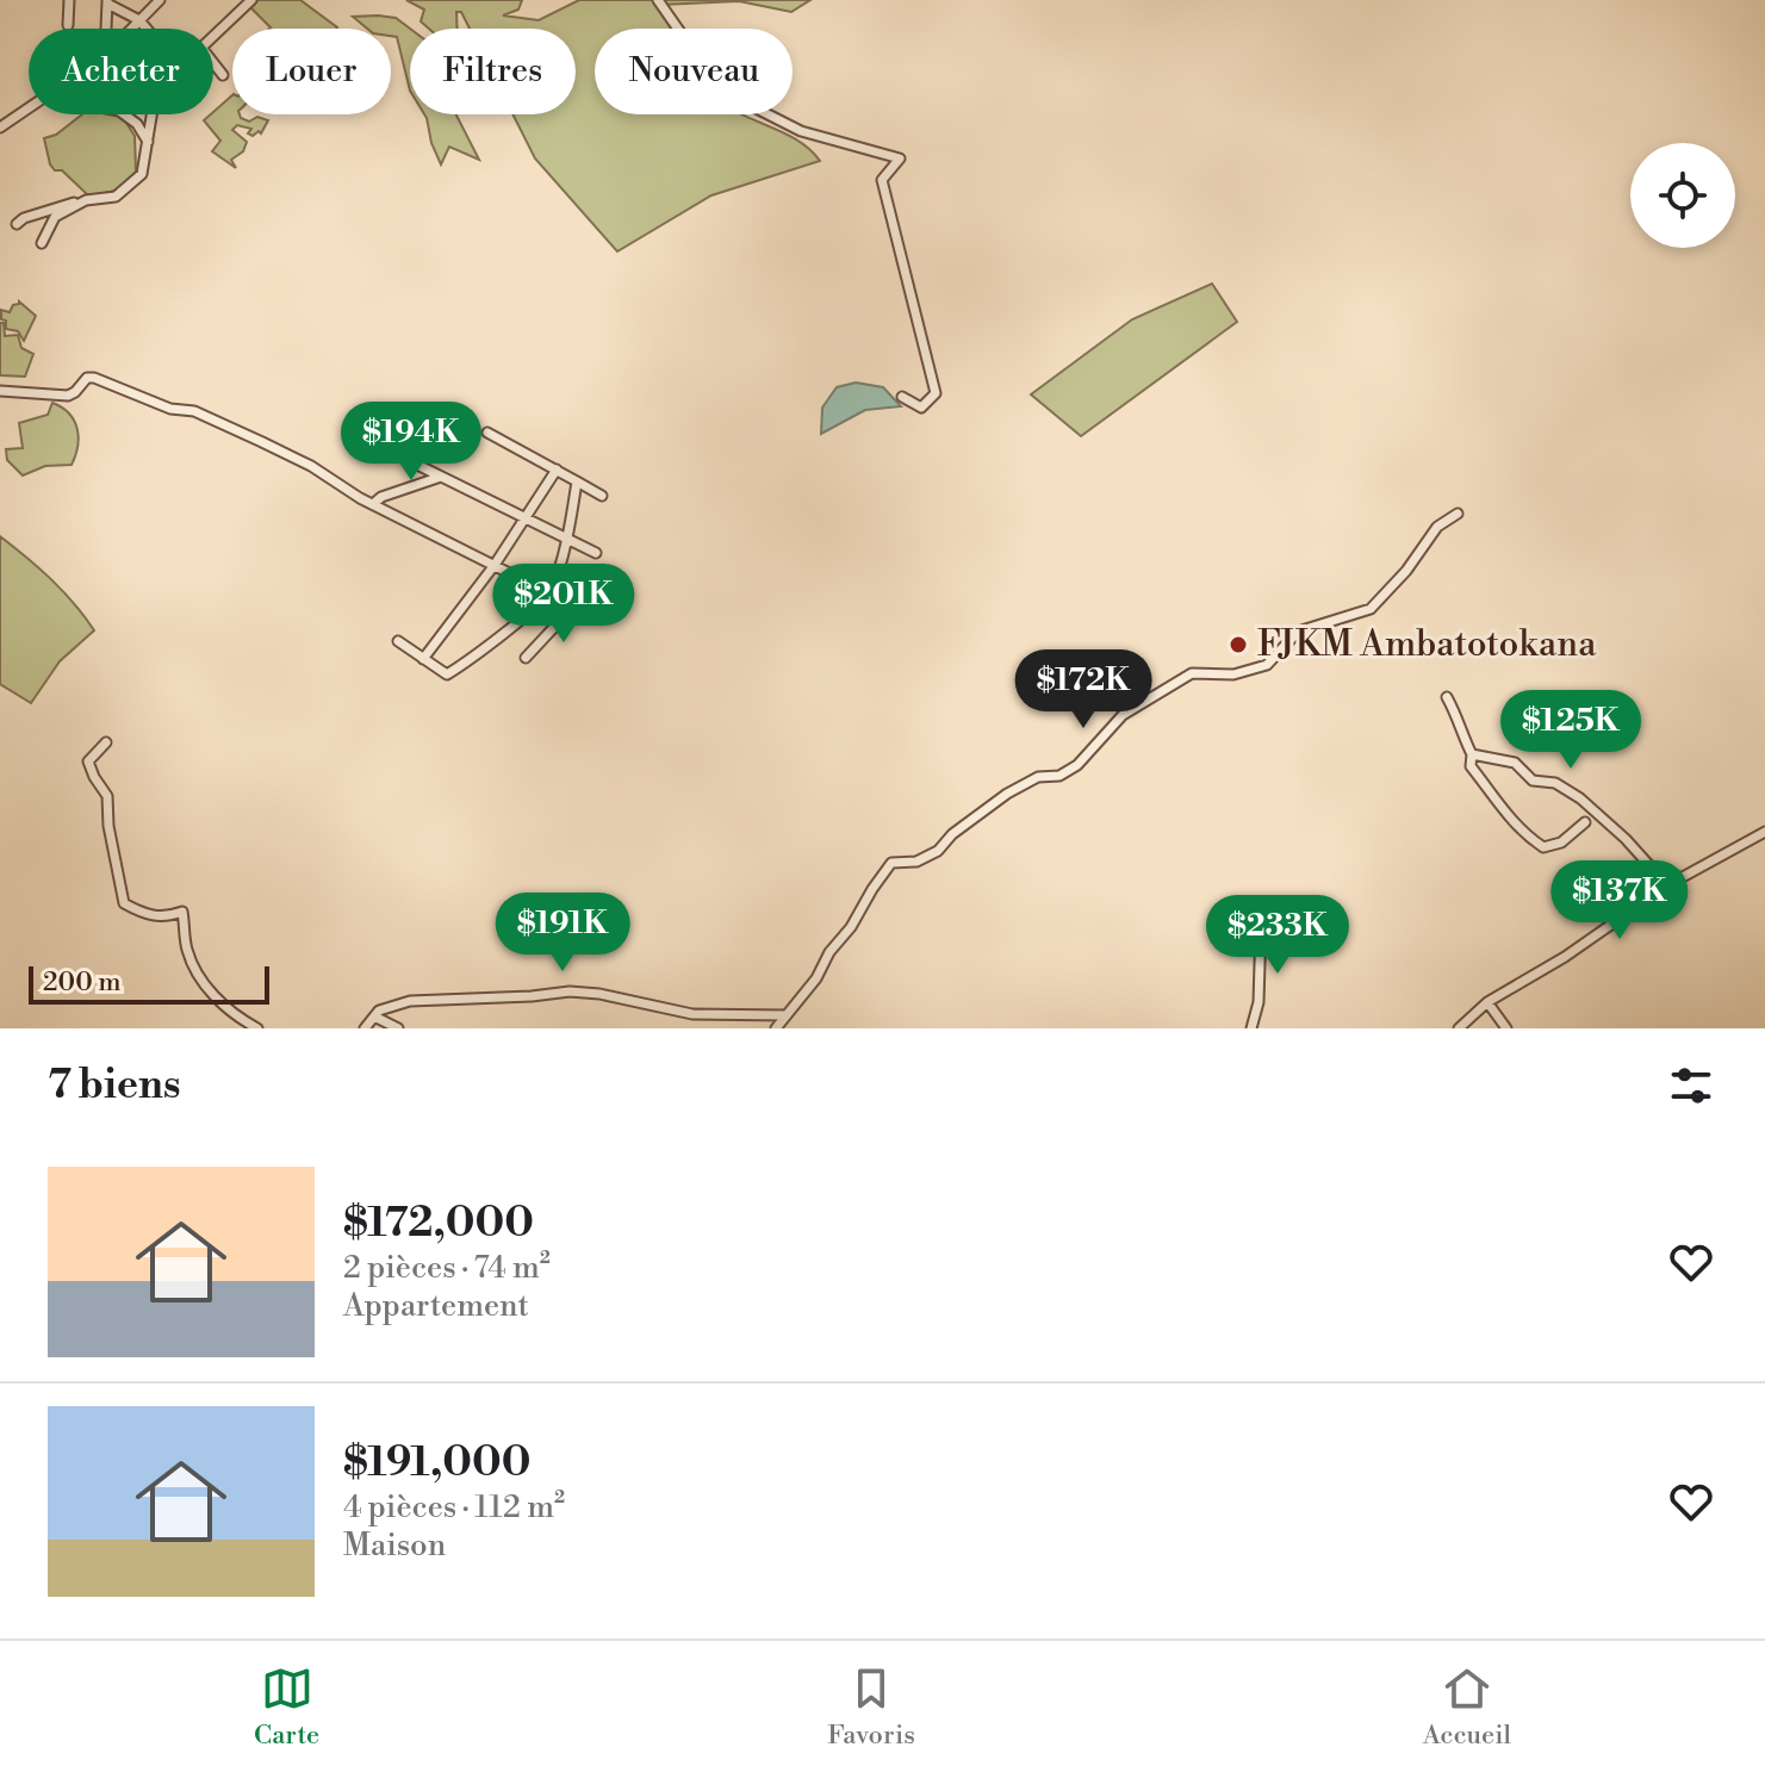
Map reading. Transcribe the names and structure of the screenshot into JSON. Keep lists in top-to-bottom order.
{
  "places": ["FJKM Ambatotokana"],
  "scale_bar": "200 m",
  "page": {
    "chip": [
      "Acheter",
      "Louer",
      "Filtres",
      "Nouveau"
    ],
    "price": [
      "$194K",
      "$201K",
      "$172K",
      "$125K",
      "$137K",
      "$191K",
      "$233K"
    ],
    "scale": "200 m",
    "heading": "7 biens",
    "list": [
      {
        "name": "$172,000",
        "note": "2 pièces · 74 m² · Appartement"
      },
      {
        "name": "$191,000",
        "note": "4 pièces · 112 m² · Maison"
      }
    ],
    "tabs": ["Carte", "Favoris", "Accueil"]
  }
}
